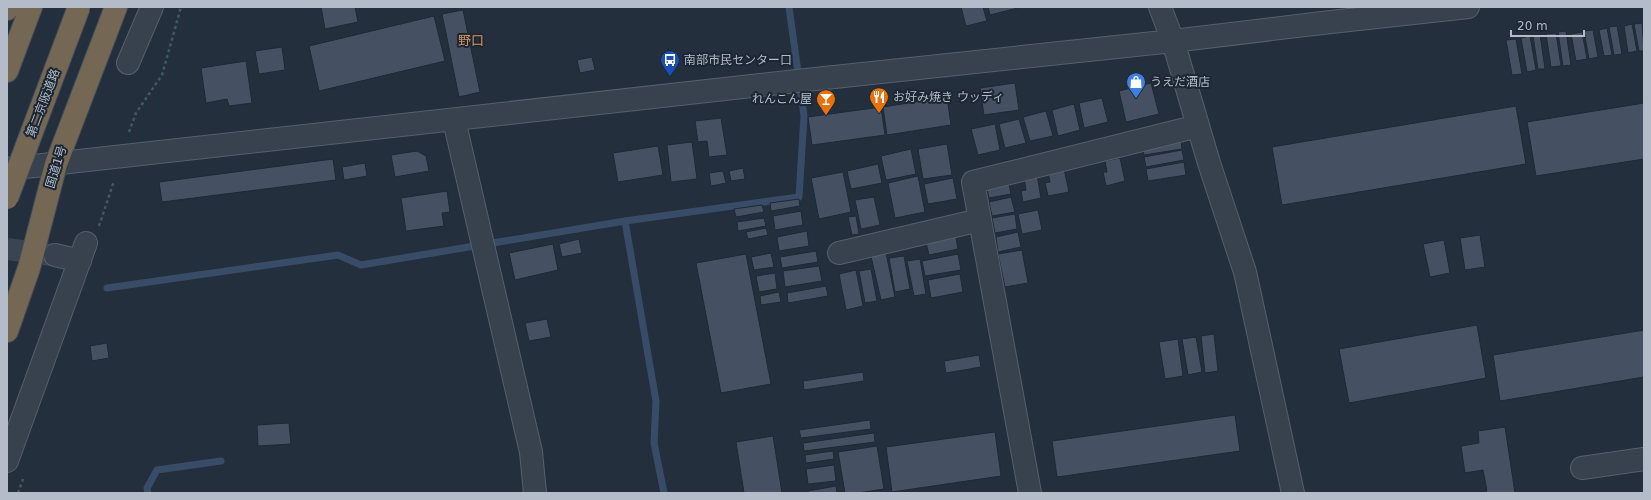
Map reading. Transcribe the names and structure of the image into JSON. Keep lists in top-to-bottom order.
{
  "streets": {
    "highway": ["第二京阪道路", "国道1号"]
  },
  "districts": ["野口"],
  "places": {
    "bus stop": ["南部市民センター口"],
    "shop": ["うえだ酒店"],
    "restaurant": ["お好み焼き ウッディ"],
    "bar": ["れんこん屋"]
  },
  "scale_bar": "20 m"
}
